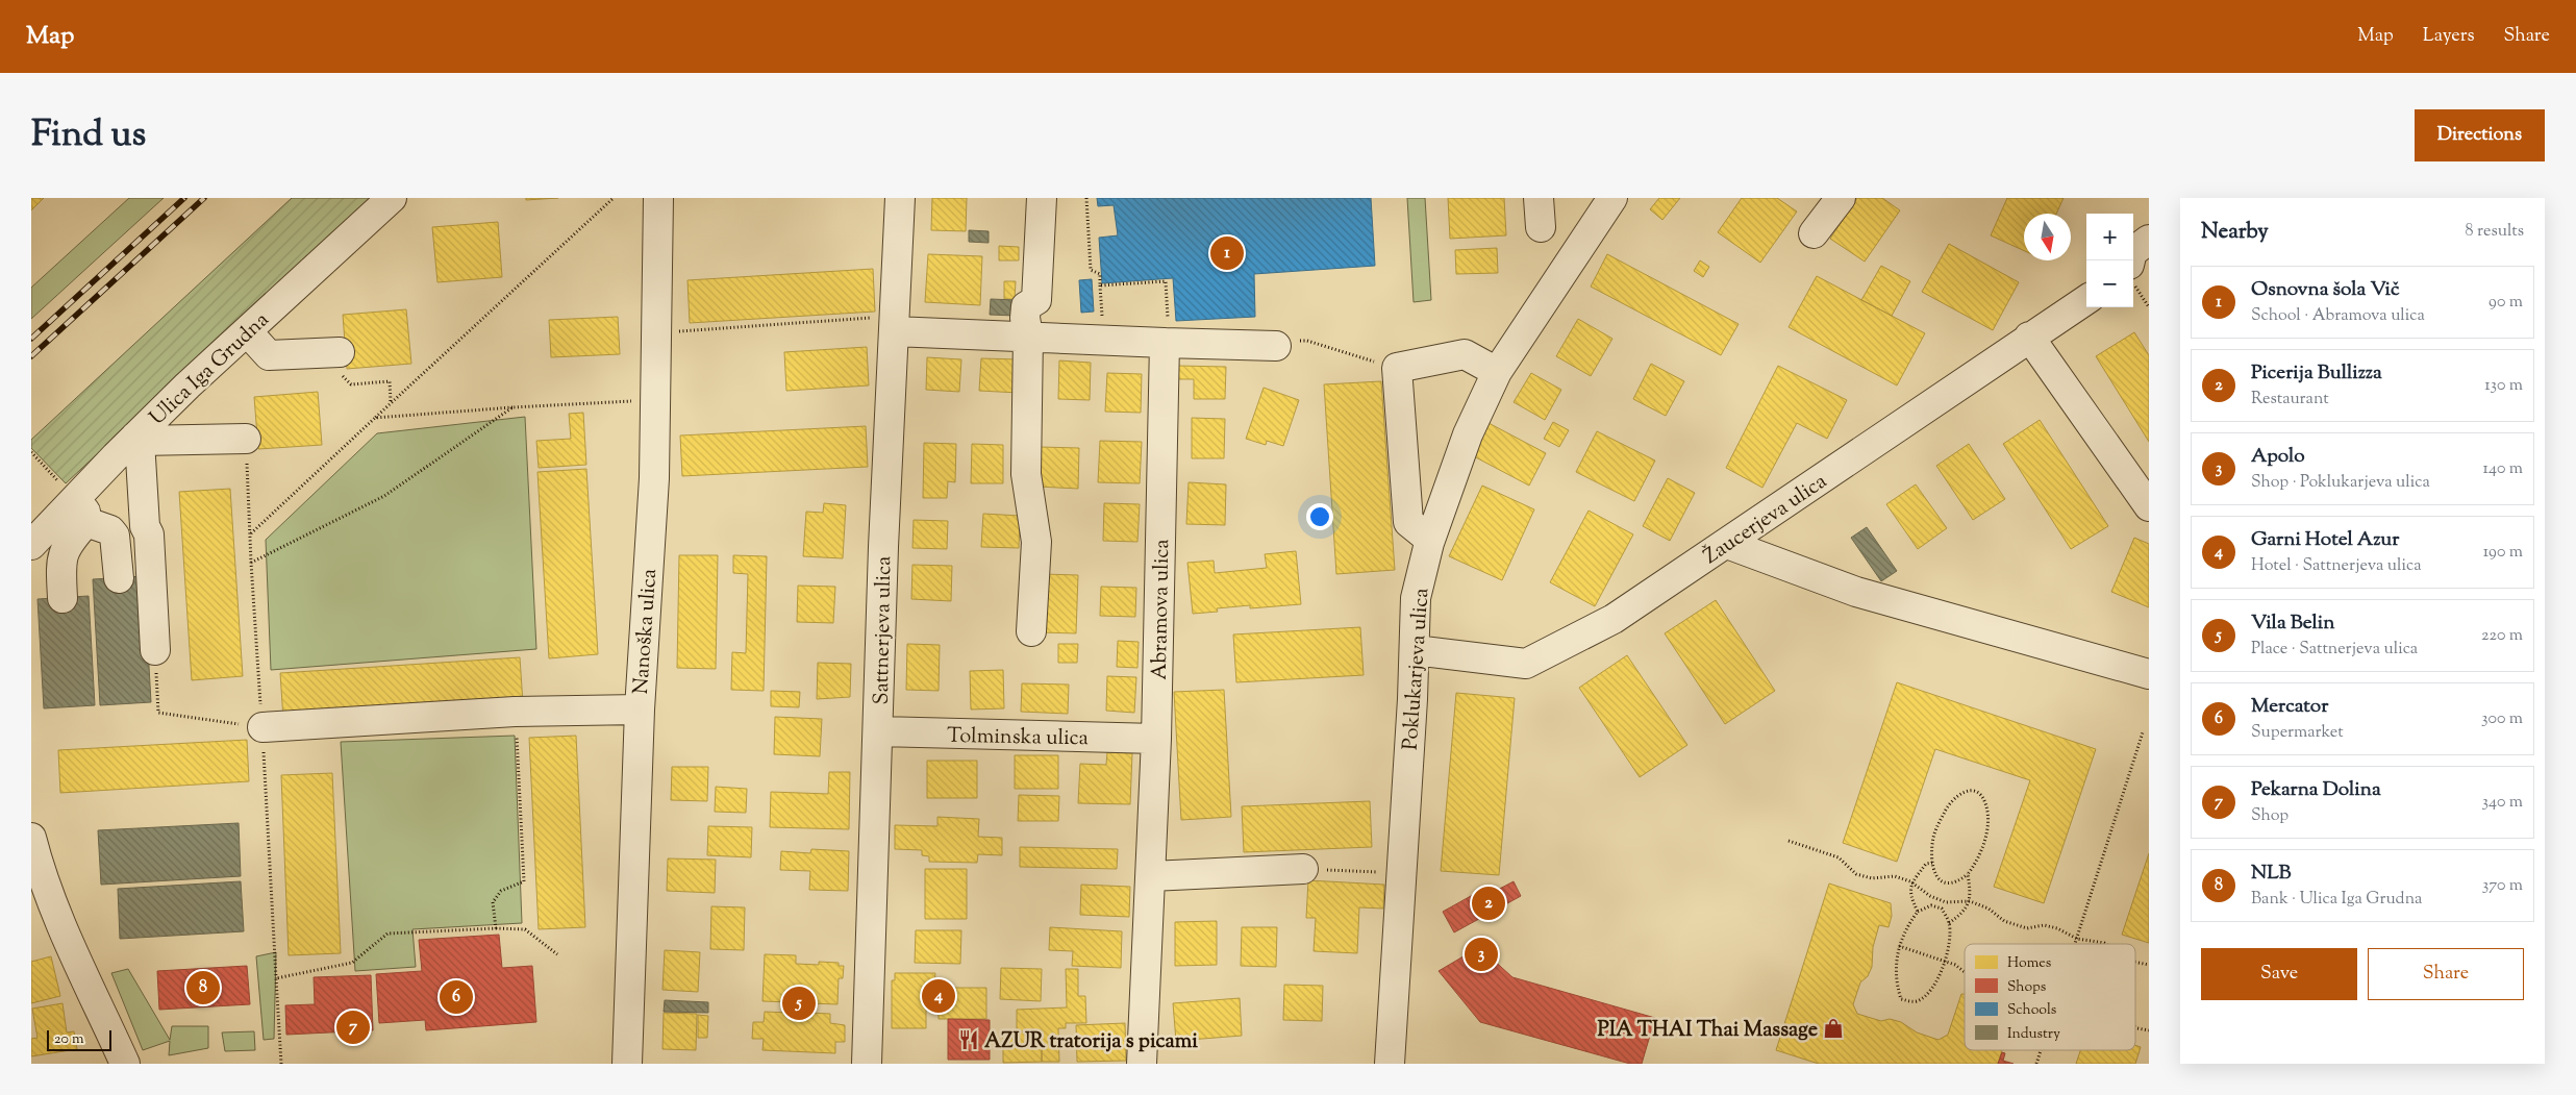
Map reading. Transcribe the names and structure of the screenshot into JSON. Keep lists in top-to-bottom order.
{
  "streets": {
    "street": [
      "Ulica Iga Grudna",
      "Žaucerjeva ulica",
      "Abramova ulica",
      "Sattnerjeva ulica",
      "Nanoška ulica",
      "Poklukarjeva ulica",
      "Tolminska ulica"
    ]
  },
  "crossings": [
    ["Žaucerjeva ulica", "Poklukarjeva ulica"],
    ["Abramova ulica", "Tolminska ulica"],
    ["Sattnerjeva ulica", "Tolminska ulica"]
  ],
  "places": {
    "shop": ["PIA THAI Thai Massage"],
    "restaurant": ["AZUR tratorija s picami"]
  },
  "legend": [
    "Homes",
    "Shops",
    "Schools",
    "Industry"
  ],
  "scale_bar": "20 m",
  "north": "bottom",
  "page": {
    "header": "Map",
    "nav": ["Map", "Layers", "Share"],
    "title": "Find us",
    "buttons": [
      "Directions",
      ["Save", "Share"]
    ],
    "heading": ["Nearby", "8 results"],
    "map_buttons": ["+", "−"],
    "pins": [
      "1",
      "2",
      "3",
      "8",
      "4",
      "6",
      "5",
      "7"
    ],
    "list": [
      {
        "mark": "1",
        "name": "Osnovna šola Vič",
        "note": "School · Abramova ulica",
        "value": "90 m"
      },
      {
        "mark": "2",
        "name": "Picerija Bullizza",
        "note": "Restaurant",
        "value": "130 m"
      },
      {
        "mark": "3",
        "name": "Apolo",
        "note": "Shop · Poklukarjeva ulica",
        "value": "140 m"
      },
      {
        "mark": "4",
        "name": "Garni Hotel Azur",
        "note": "Hotel · Sattnerjeva ulica",
        "value": "190 m"
      },
      {
        "mark": "5",
        "name": "Vila Belin",
        "note": "Place · Sattnerjeva ulica",
        "value": "220 m"
      },
      {
        "mark": "6",
        "name": "Mercator",
        "note": "Supermarket",
        "value": "300 m"
      },
      {
        "mark": "7",
        "name": "Pekarna Dolina",
        "note": "Shop",
        "value": "340 m"
      },
      {
        "mark": "8",
        "name": "NLB",
        "note": "Bank · Ulica Iga Grudna",
        "value": "370 m"
      }
    ],
    "scale": "20 m"
  }
}
